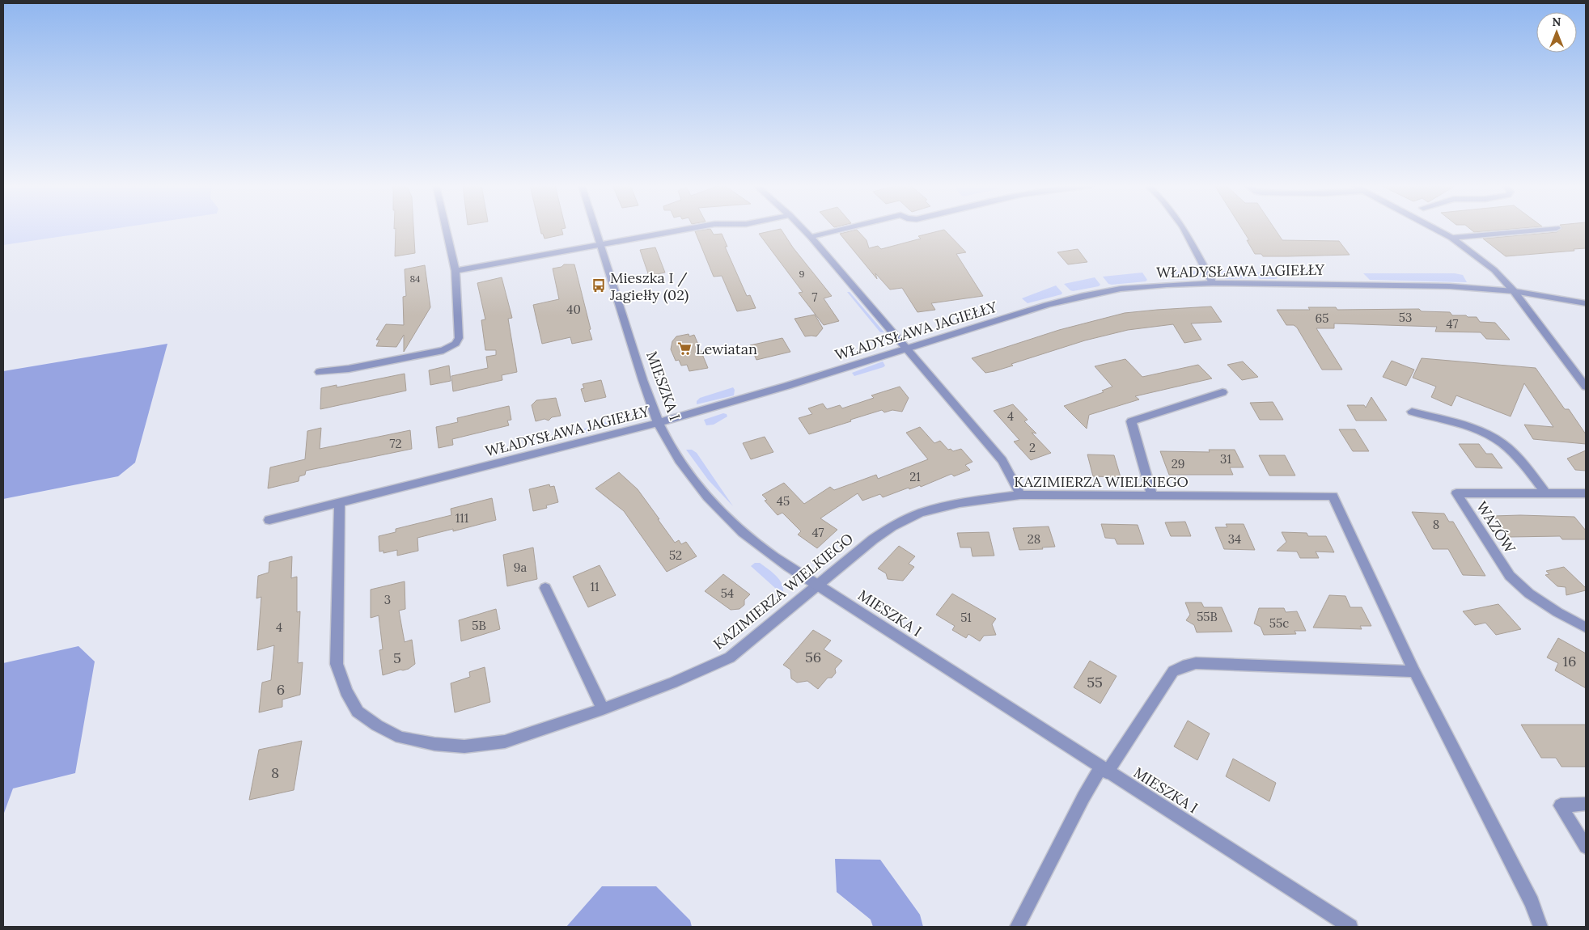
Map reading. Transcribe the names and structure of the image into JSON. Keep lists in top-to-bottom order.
{
  "streets": {
    "street": [
      "WŁADYSŁAWA JAGIEŁŁY",
      "MIESZKA I",
      "KAZIMIERZA WIELKIEGO",
      "WAZÓW"
    ]
  },
  "crossings": [
    ["WŁADYSŁAWA JAGIEŁŁY", "MIESZKA I"],
    ["WŁADYSŁAWA JAGIEŁŁY", "KAZIMIERZA WIELKIEGO"],
    ["MIESZKA I", "KAZIMIERZA WIELKIEGO"]
  ],
  "places": {
    "bus stop": ["Mieszka I / Jagiełły (02)"],
    "supermarket": ["Lewiatan"]
  },
  "house_numbers": [
    "9",
    "84",
    "7",
    "40",
    "53",
    "65",
    "47",
    "4",
    "72",
    "2",
    "31",
    "29",
    "21",
    "45",
    "111",
    "8",
    "47",
    "28",
    "34",
    "52",
    "9a",
    "11",
    "54",
    "3",
    "55B",
    "51",
    "55c",
    "5B",
    "4",
    "56",
    "5",
    "16",
    "55",
    "6",
    "8"
  ],
  "north": "top"
}
